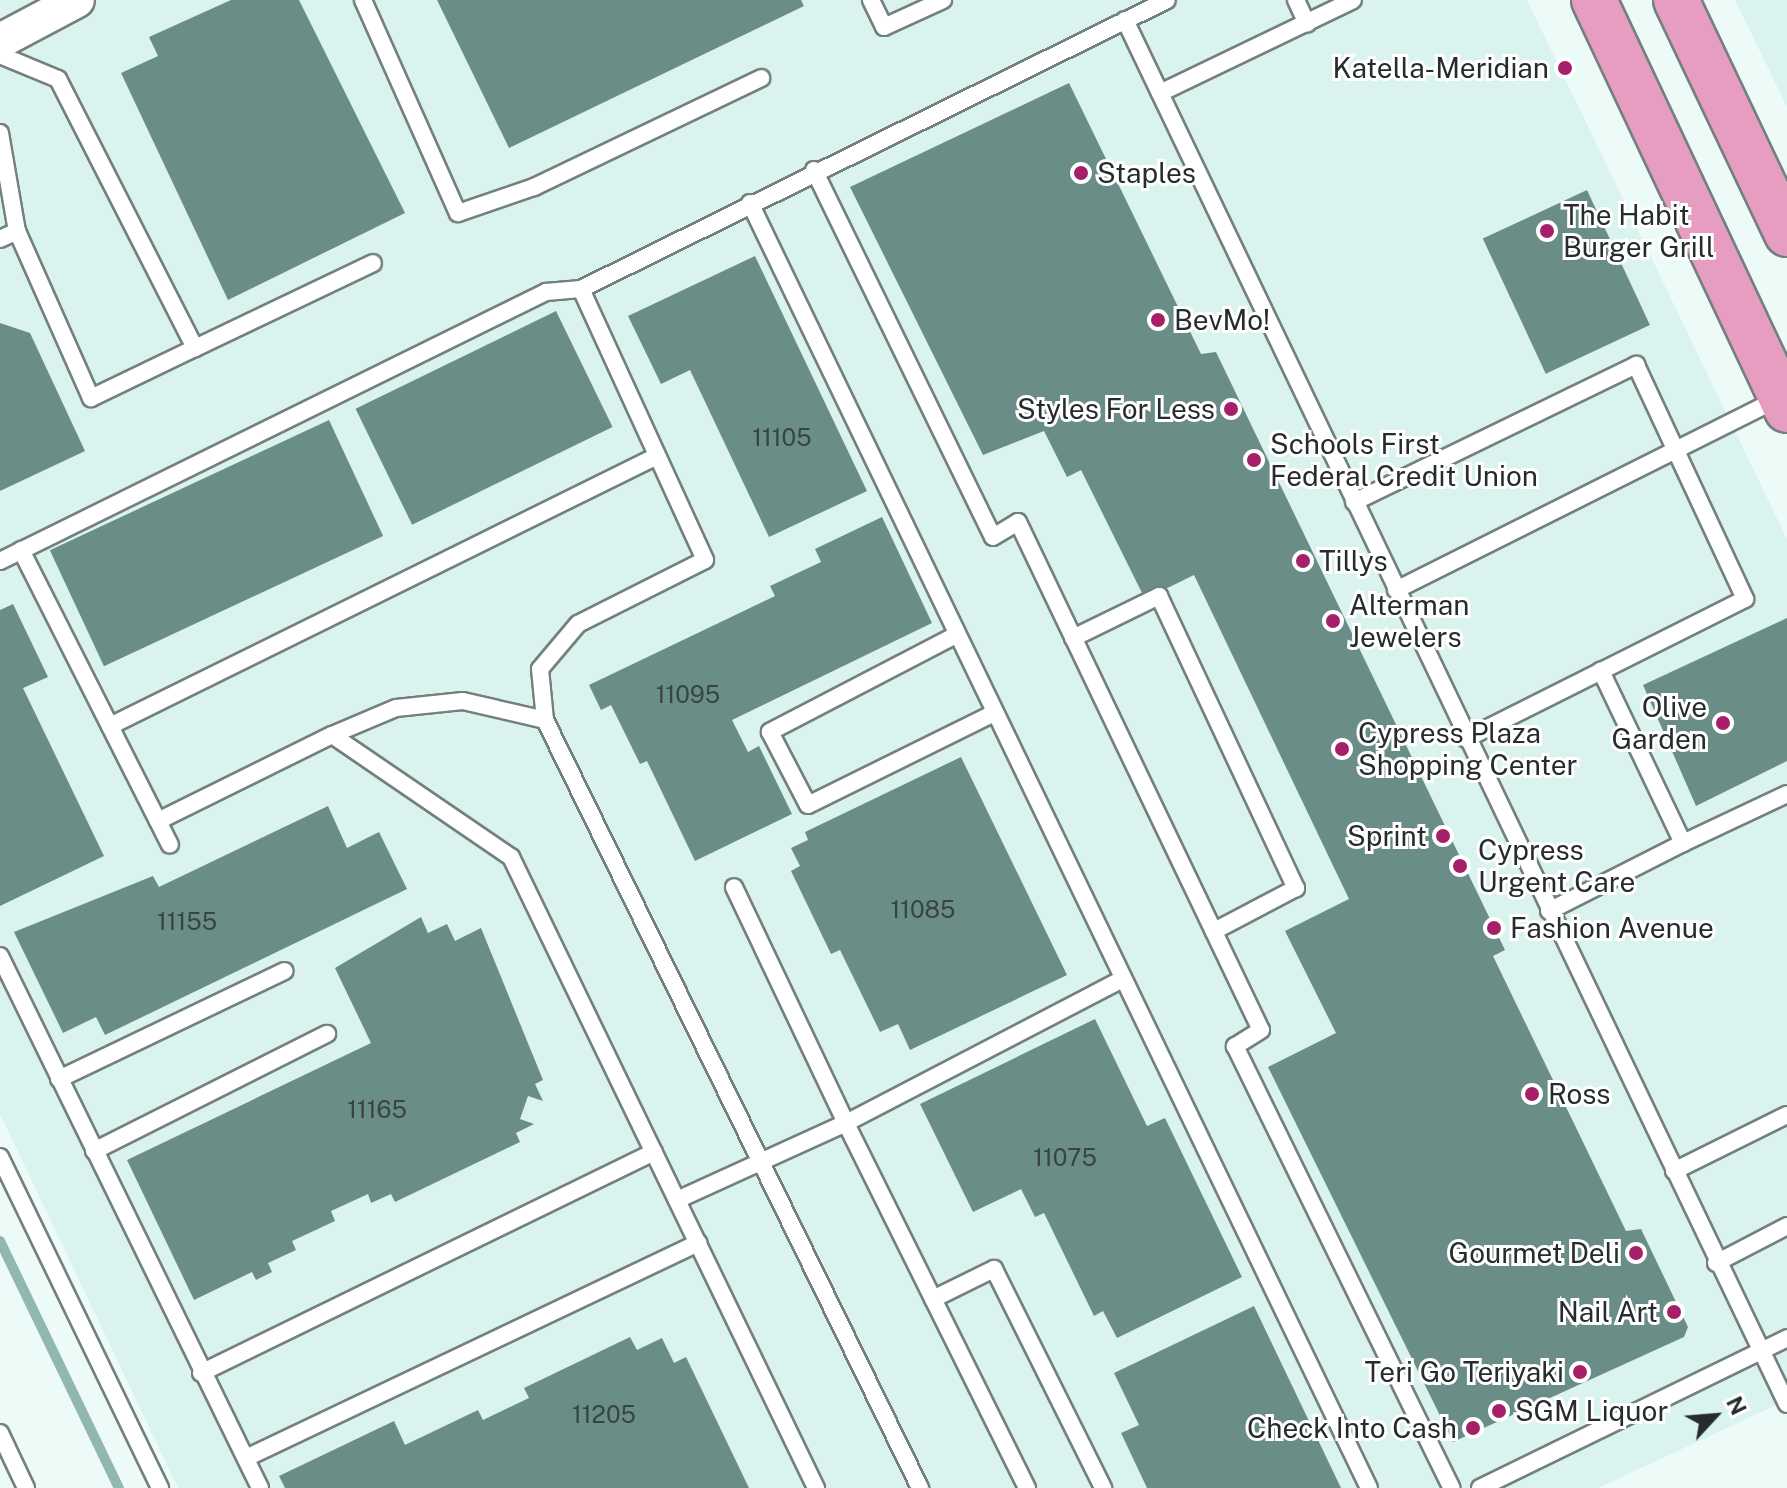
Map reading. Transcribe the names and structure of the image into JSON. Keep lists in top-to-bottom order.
{
  "places": [
    "Katella-Meridian",
    "Staples",
    "The Habit Burger Grill",
    "BevMo!",
    "Styles For Less",
    "Schools First Federal Credit Union",
    "Tillys",
    "Alterman Jewelers",
    "Olive Garden",
    "Cypress Plaza Shopping Center",
    "Sprint",
    "Cypress Urgent Care",
    "Fashion Avenue",
    "Ross",
    "Gourmet Deli",
    "Nail Art",
    "Teri Go Teriyaki",
    "SGM Liquor",
    "Check Into Cash"
  ],
  "house_numbers": [
    "11105",
    "11095",
    "11085",
    "11155",
    "11165",
    "11075",
    "11205"
  ],
  "north": "top right"
}
